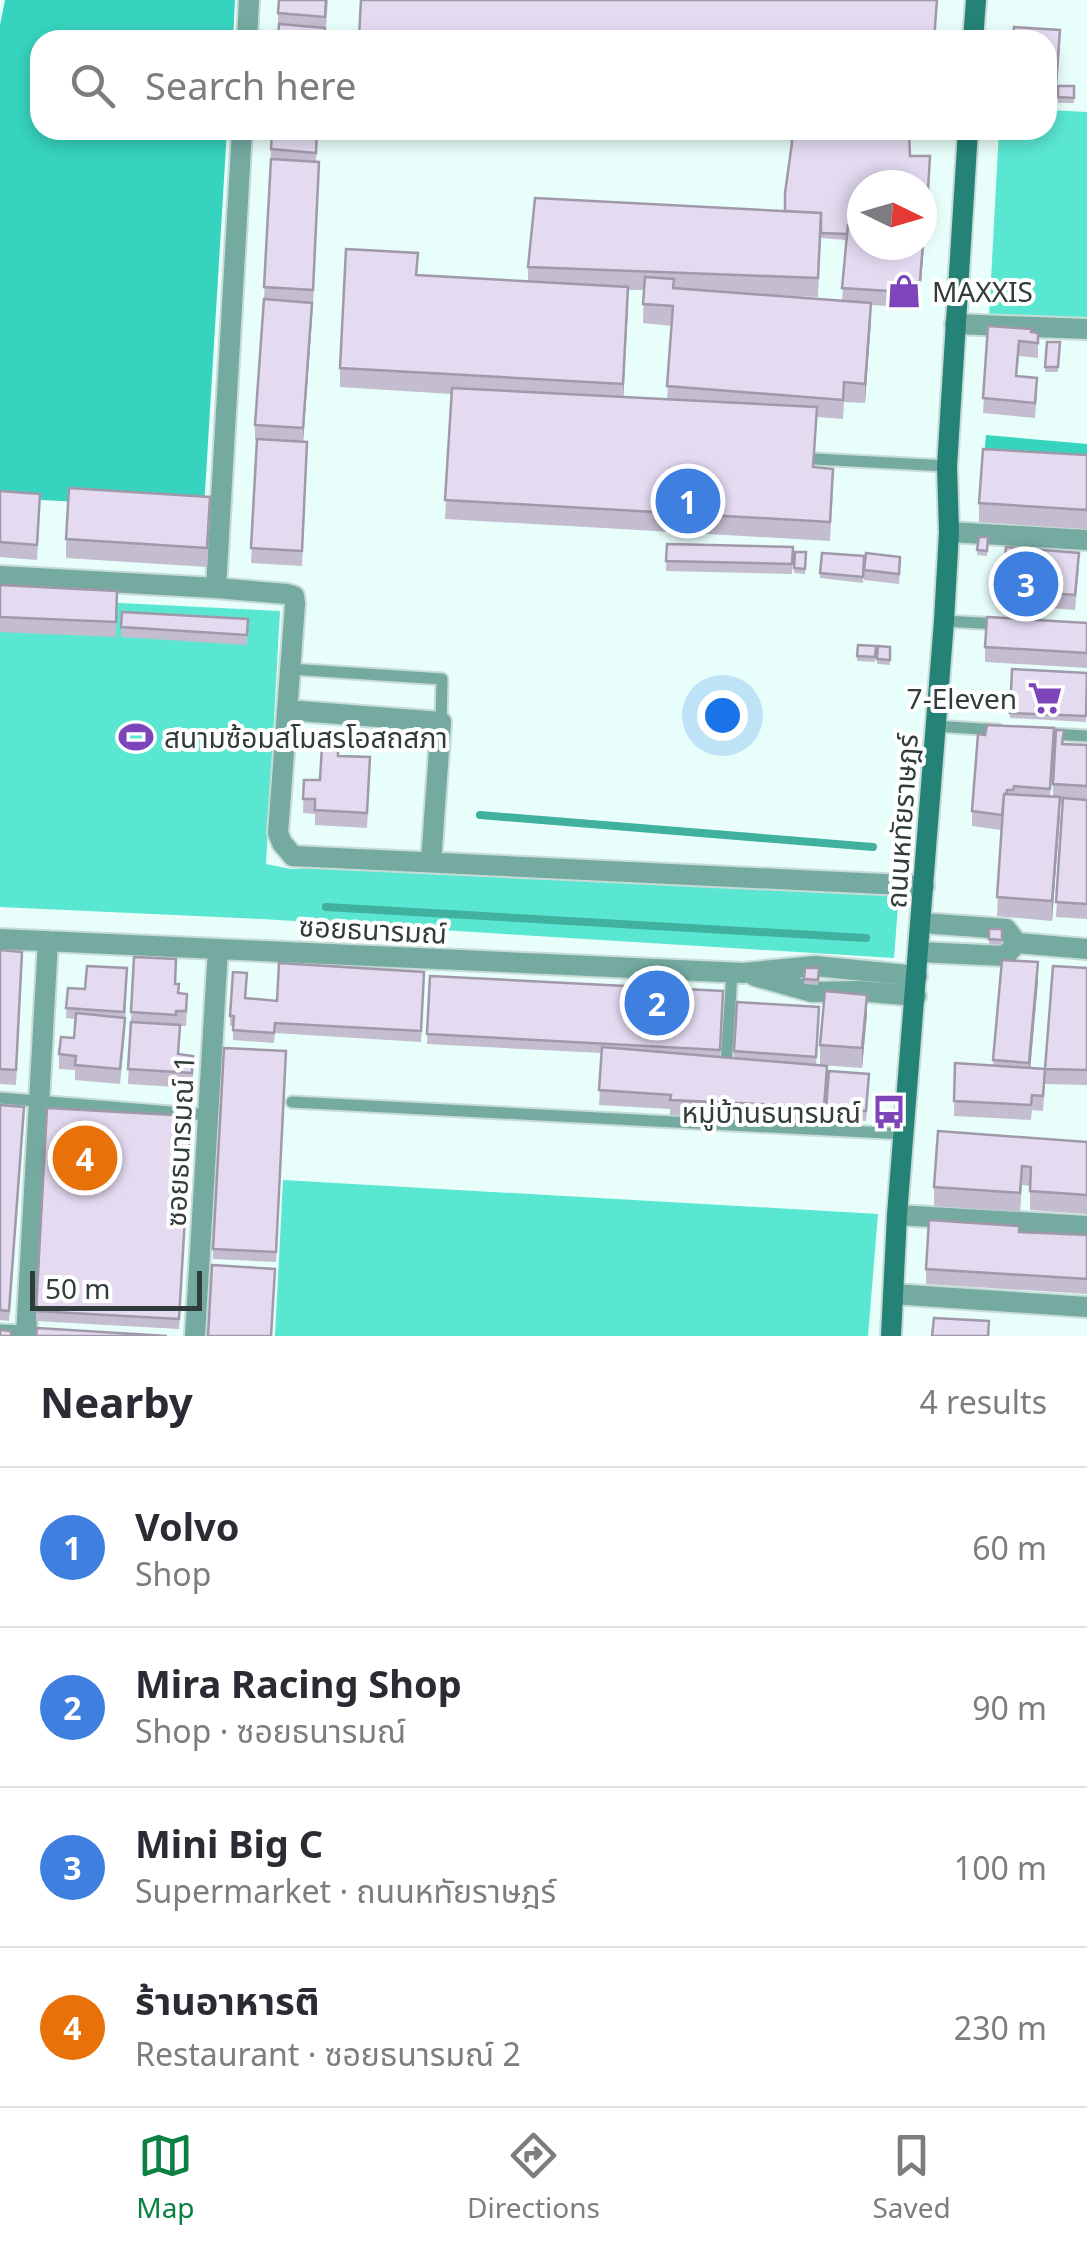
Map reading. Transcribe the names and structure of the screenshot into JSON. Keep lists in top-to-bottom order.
{
  "streets": {
    "main road": ["ถนนหทัยราษฎร์"],
    "street": ["ซอยธนารมณ์", "ซอยธนารมณ์ 1"]
  },
  "crossings": [
    ["ถนนหทัยราษฎร์", "ซอยธนารมณ์"],
    ["ซอยธนารมณ์", "ซอยธนารมณ์ 1"]
  ],
  "places": {
    "shop": ["MAXXIS"],
    "supermarket": ["7-Eleven"],
    "sports": ["สนามซ้อมสโมสรโอสถสภา"],
    "bus stop": ["หมู่บ้านธนารมณ์"]
  },
  "scale_bar": "50 m",
  "north": "right",
  "page": {
    "search": "Search here",
    "pins": [
      "1",
      "3",
      "2",
      "4"
    ],
    "scale": "50 m",
    "heading": ["Nearby", "4 results"],
    "list": [
      {
        "mark": "1",
        "name": "Volvo",
        "note": "Shop",
        "value": "60 m"
      },
      {
        "mark": "2",
        "name": "Mira Racing Shop",
        "note": "Shop · ซอยธนารมณ์",
        "value": "90 m"
      },
      {
        "mark": "3",
        "name": "Mini Big C",
        "note": "Supermarket · ถนนหทัยราษฎร์",
        "value": "100 m"
      },
      {
        "mark": "4",
        "name": "ร้านอาหารติ",
        "note": "Restaurant · ซอยธนารมณ์ 2",
        "value": "230 m"
      }
    ],
    "nav": ["Map", "Directions", "Saved"]
  }
}
